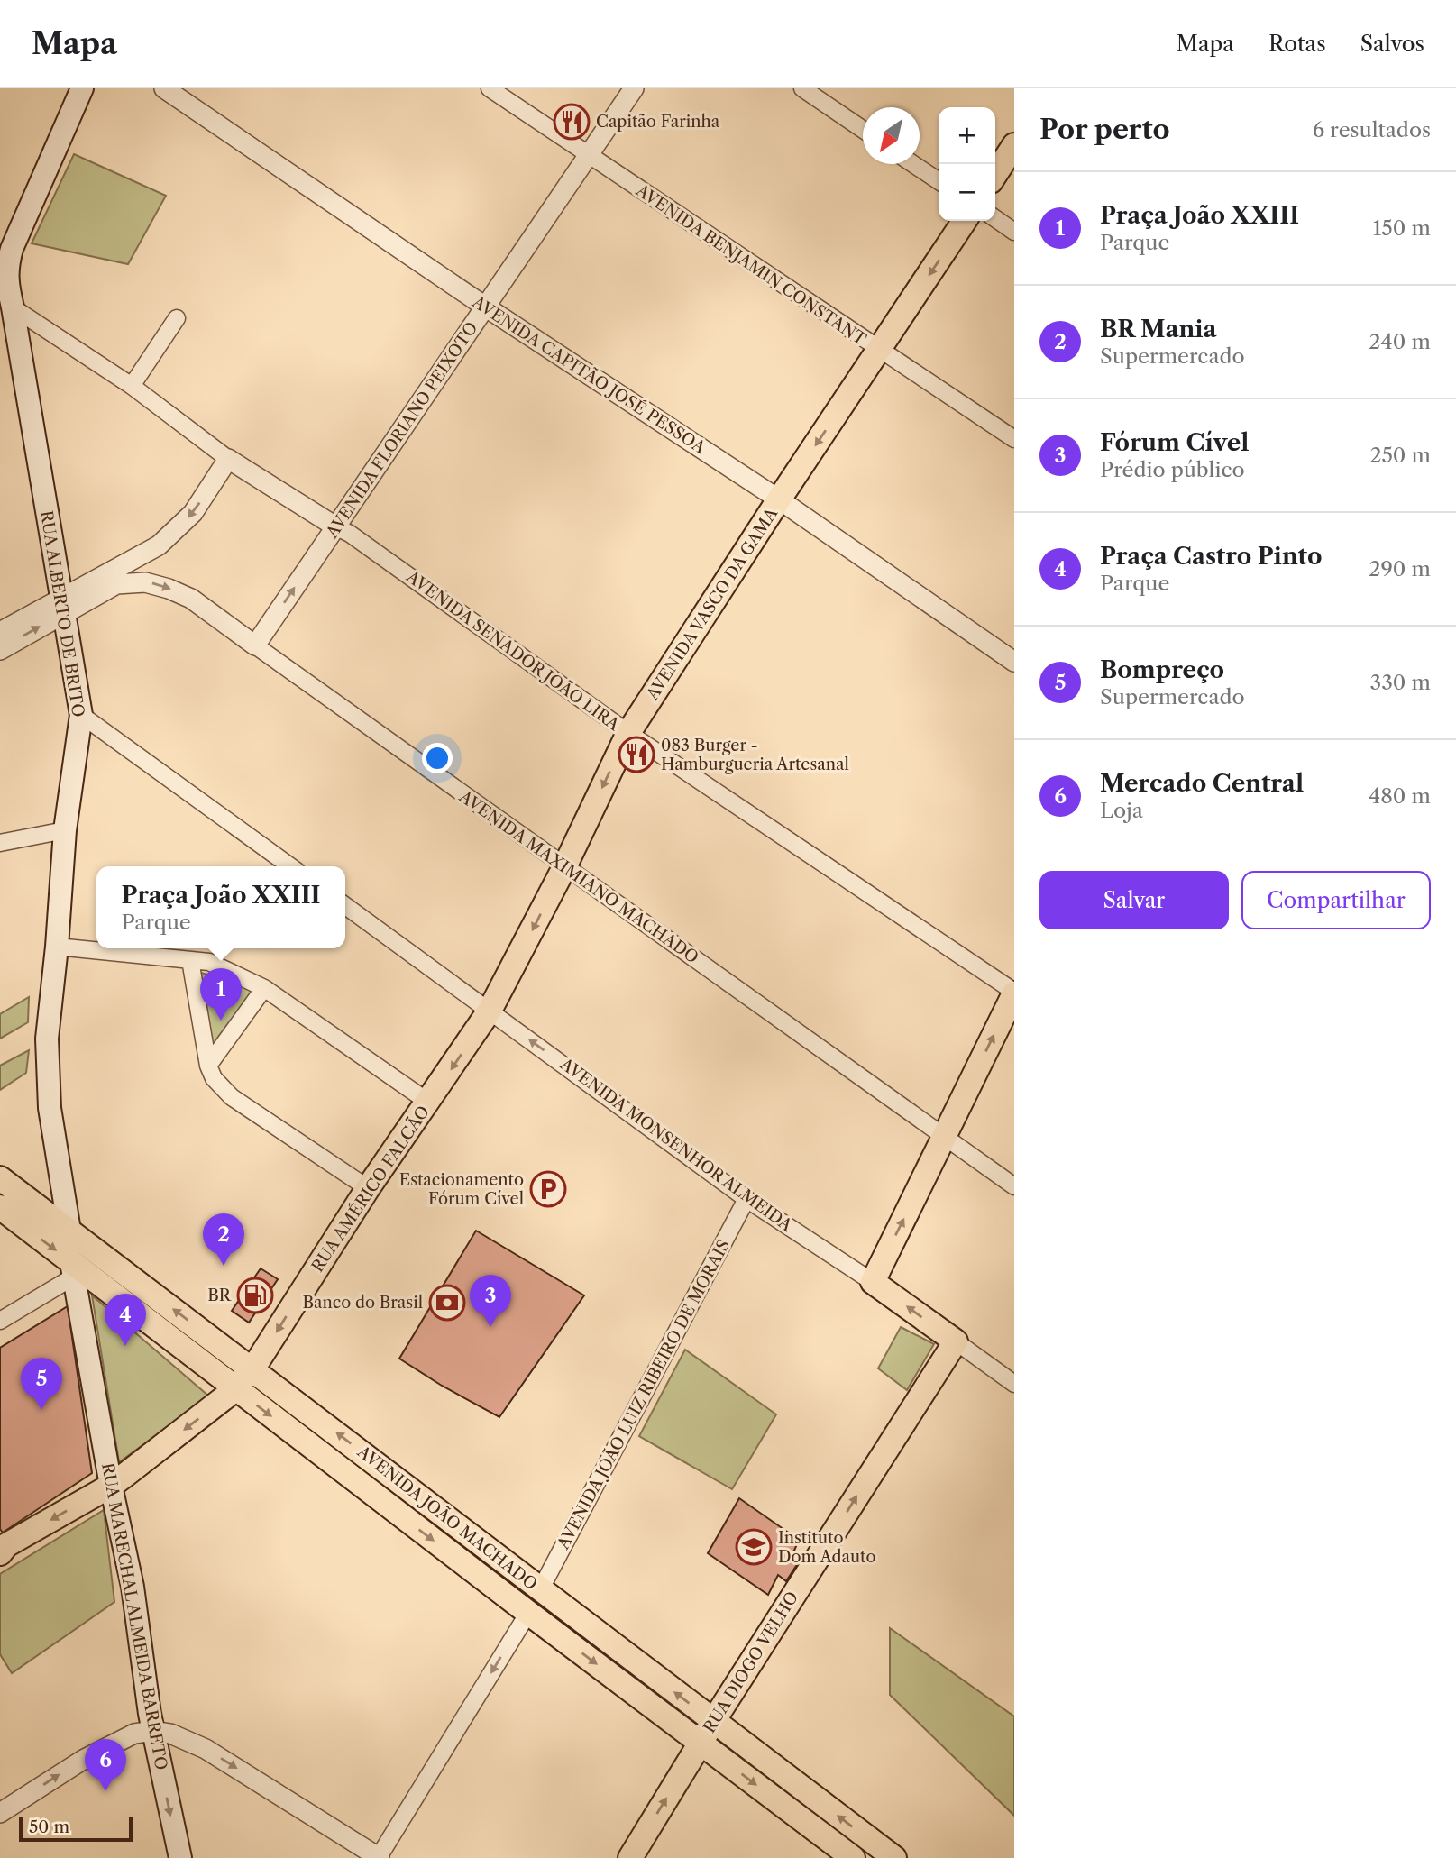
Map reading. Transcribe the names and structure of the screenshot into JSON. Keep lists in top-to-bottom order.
{
  "streets": {
    "main road": [
      "AVENIDA VASCO DA GAMA",
      "RUA ALBERTO DE BRITO",
      "AVENIDA MONSENHOR ALMEIDA",
      "RUA AMÉRICO FALCÃO",
      "AVENIDA JOÃO MACHADO",
      "RUA MARECHAL ALMEIDA BARRETO",
      "RUA DIOGO VELHO"
    ],
    "street": [
      "AVENIDA BENJAMIN CONSTANT",
      "AVENIDA CAPITÃO JOSÉ PESSOA",
      "AVENIDA FLORIANO PEIXOTO",
      "AVENIDA SENADOR JOÃO LIRA",
      "AVENIDA MAXIMIANO MACHADO",
      "AVENIDA JOÃO LUIZ RIBEIRO DE MORAIS"
    ]
  },
  "crossings": [
    ["AVENIDA BENJAMIN CONSTANT", "AVENIDA FLORIANO PEIXOTO"],
    ["AVENIDA BENJAMIN CONSTANT", "AVENIDA VASCO DA GAMA"],
    ["AVENIDA CAPITÃO JOSÉ PESSOA", "AVENIDA FLORIANO PEIXOTO"],
    ["AVENIDA CAPITÃO JOSÉ PESSOA", "AVENIDA VASCO DA GAMA"],
    ["AVENIDA FLORIANO PEIXOTO", "AVENIDA SENADOR JOÃO LIRA"],
    ["AVENIDA FLORIANO PEIXOTO", "AVENIDA MAXIMIANO MACHADO"],
    ["AVENIDA VASCO DA GAMA", "AVENIDA SENADOR JOÃO LIRA"],
    ["AVENIDA VASCO DA GAMA", "AVENIDA MAXIMIANO MACHADO"],
    ["AVENIDA VASCO DA GAMA", "AVENIDA MONSENHOR ALMEIDA"],
    ["AVENIDA VASCO DA GAMA", "RUA AMÉRICO FALCÃO"],
    ["RUA ALBERTO DE BRITO", "AVENIDA SENADOR JOÃO LIRA"],
    ["RUA ALBERTO DE BRITO", "AVENIDA MAXIMIANO MACHADO"],
    ["RUA ALBERTO DE BRITO", "AVENIDA JOÃO MACHADO"],
    ["AVENIDA MONSENHOR ALMEIDA", "RUA AMÉRICO FALCÃO"],
    ["AVENIDA MONSENHOR ALMEIDA", "AVENIDA JOÃO LUIZ RIBEIRO DE MORAIS"],
    ["AVENIDA MONSENHOR ALMEIDA", "RUA DIOGO VELHO"],
    ["RUA AMÉRICO FALCÃO", "AVENIDA JOÃO MACHADO"],
    ["RUA AMÉRICO FALCÃO", "RUA MARECHAL ALMEIDA BARRETO"],
    ["AVENIDA JOÃO LUIZ RIBEIRO DE MORAIS", "AVENIDA JOÃO MACHADO"],
    ["AVENIDA JOÃO MACHADO", "RUA MARECHAL ALMEIDA BARRETO"],
    ["AVENIDA JOÃO MACHADO", "RUA DIOGO VELHO"]
  ],
  "one_way": [
    "AVENIDA VASCO DA GAMA",
    "AVENIDA MONSENHOR ALMEIDA",
    "RUA AMÉRICO FALCÃO",
    "RUA DIOGO VELHO"
  ],
  "places": {
    "restaurant": ["Capitão Farinha", "083 Burger - Hamburgueria Artesanal"],
    "parking": ["Estacionamento Fórum Cível"],
    "fuel station": ["BR"],
    "bank": ["Banco do Brasil"],
    "school or university": ["Instituto Dom Adauto"]
  },
  "scale_bar": "50 m",
  "north": "bottom left",
  "page": {
    "header": "Mapa",
    "nav": ["Mapa", "Rotas", "Salvos"],
    "heading": ["Por perto", "6 resultados"],
    "map_buttons": ["+", "−"],
    "list": [
      {
        "mark": "1",
        "name": "Praça João XXIII",
        "note": "Parque",
        "value": "150 m"
      },
      {
        "mark": "2",
        "name": "BR Mania",
        "note": "Supermercado",
        "value": "240 m"
      },
      {
        "mark": "3",
        "name": "Fórum Cível",
        "note": "Prédio público",
        "value": "250 m"
      },
      {
        "mark": "4",
        "name": "Praça Castro Pinto",
        "note": "Parque",
        "value": "290 m"
      },
      {
        "mark": "5",
        "name": "Bompreço",
        "note": "Supermercado",
        "value": "330 m"
      },
      {
        "mark": "6",
        "name": "Mercado Central",
        "note": "Loja",
        "value": "480 m"
      }
    ],
    "buttons": ["Salvar", "Compartilhar"],
    "popup": ["Praça João XXIII", "Parque"],
    "pins": [
      "1",
      "2",
      "3",
      "4",
      "5",
      "6"
    ],
    "scale": "50 m"
  }
}
